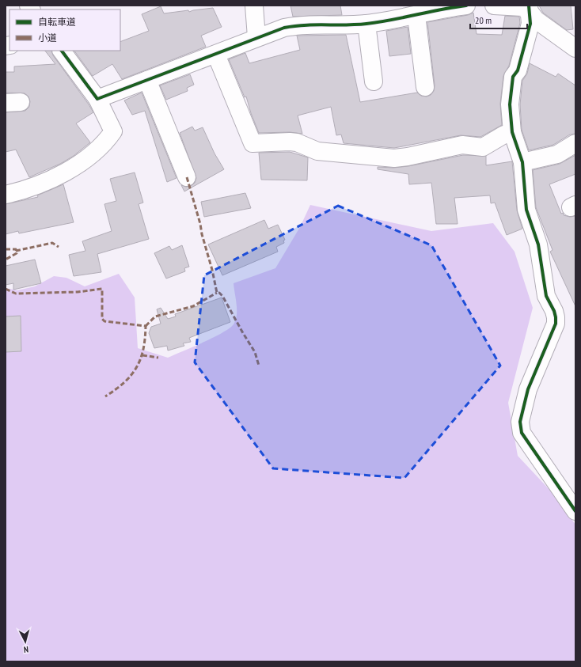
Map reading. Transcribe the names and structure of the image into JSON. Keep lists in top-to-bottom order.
{
  "legend": ["自転車道", "小道"],
  "scale_bar": "20 m",
  "north": "bottom"
}
